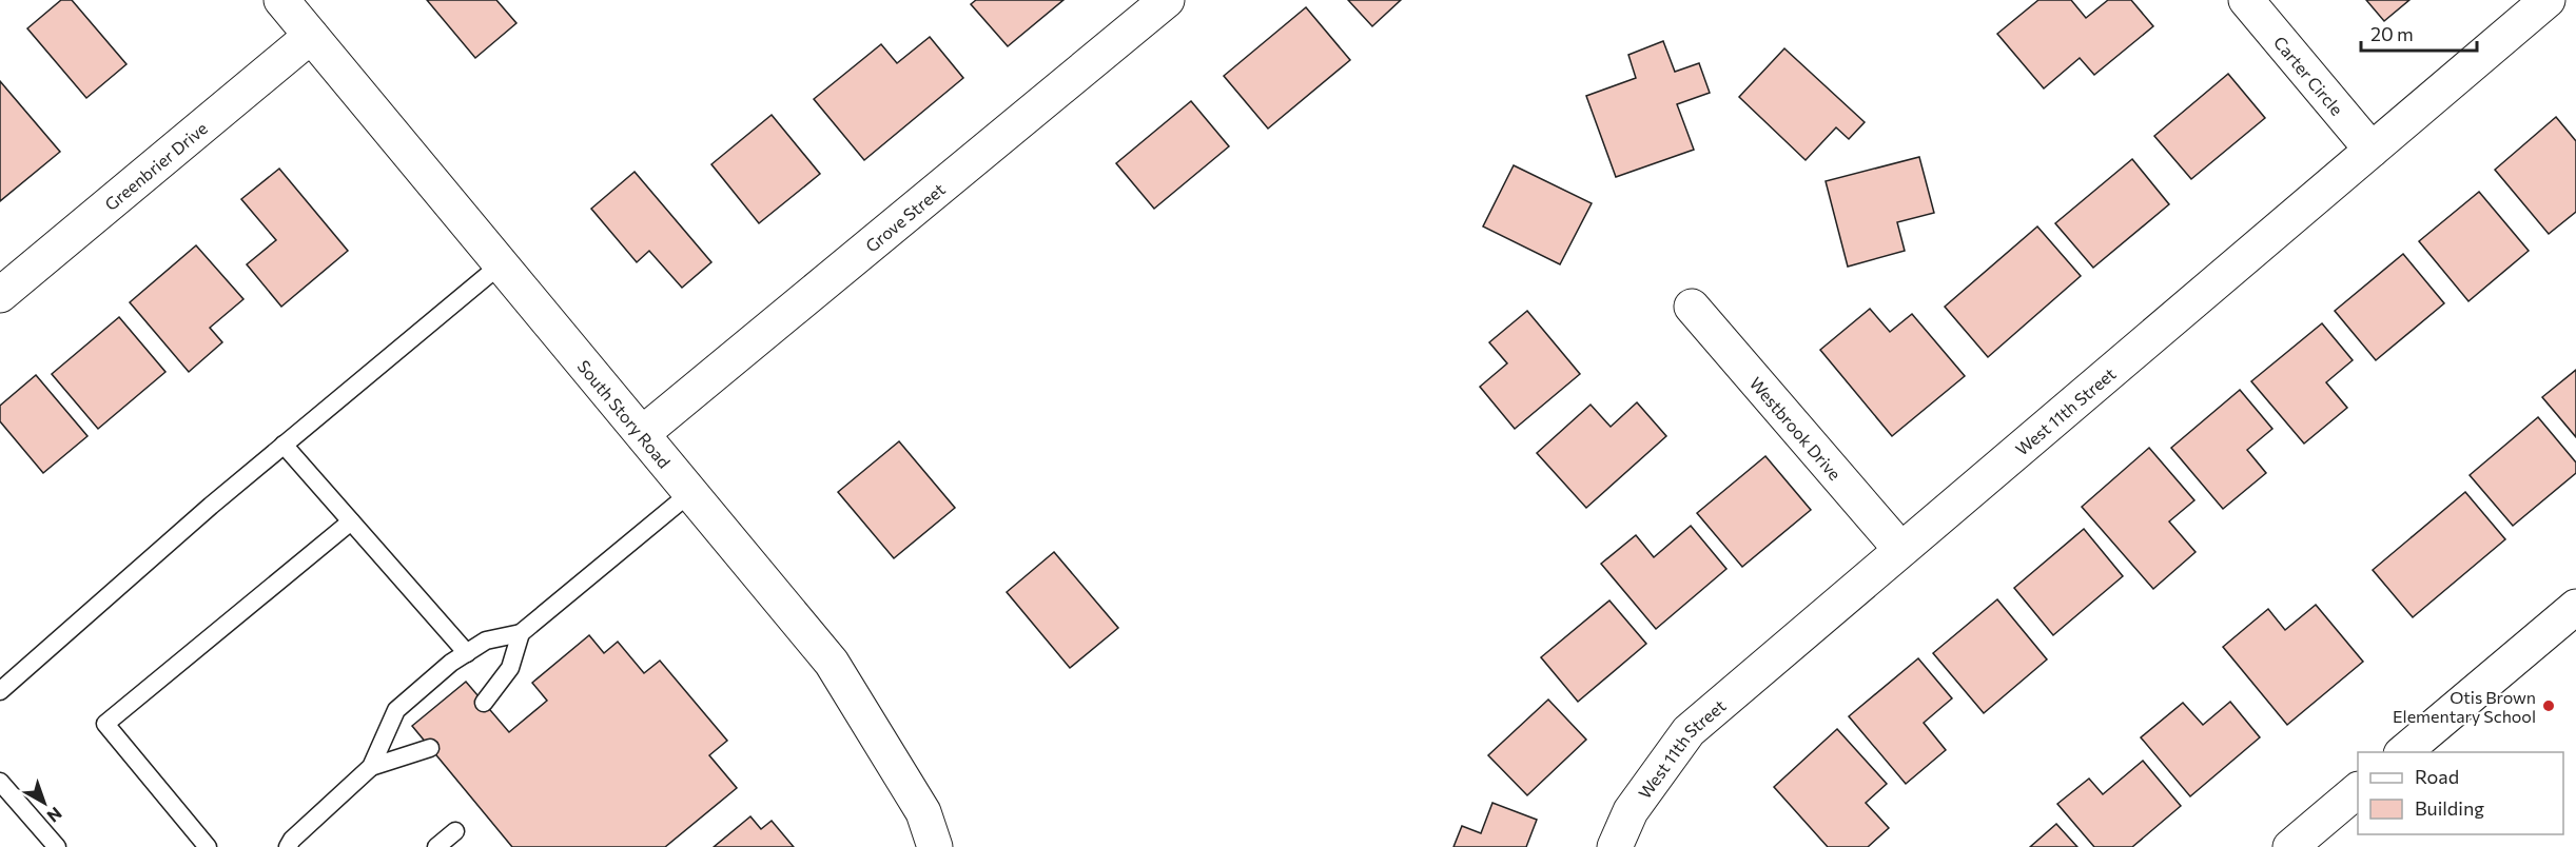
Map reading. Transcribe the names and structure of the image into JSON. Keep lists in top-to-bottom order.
{
  "streets": {
    "street": [
      "Carter Circle",
      "Greenbrier Drive",
      "Grove Street",
      "West 11th Street",
      "South Story Road",
      "Westbrook Drive"
    ]
  },
  "crossings": [
    ["Carter Circle", "West 11th Street"],
    ["Greenbrier Drive", "South Story Road"],
    ["Grove Street", "South Story Road"],
    ["West 11th Street", "Westbrook Drive"]
  ],
  "places": ["Otis Brown Elementary School"],
  "legend": ["Road", "Building"],
  "scale_bar": "20 m",
  "north": "bottom right"
}
